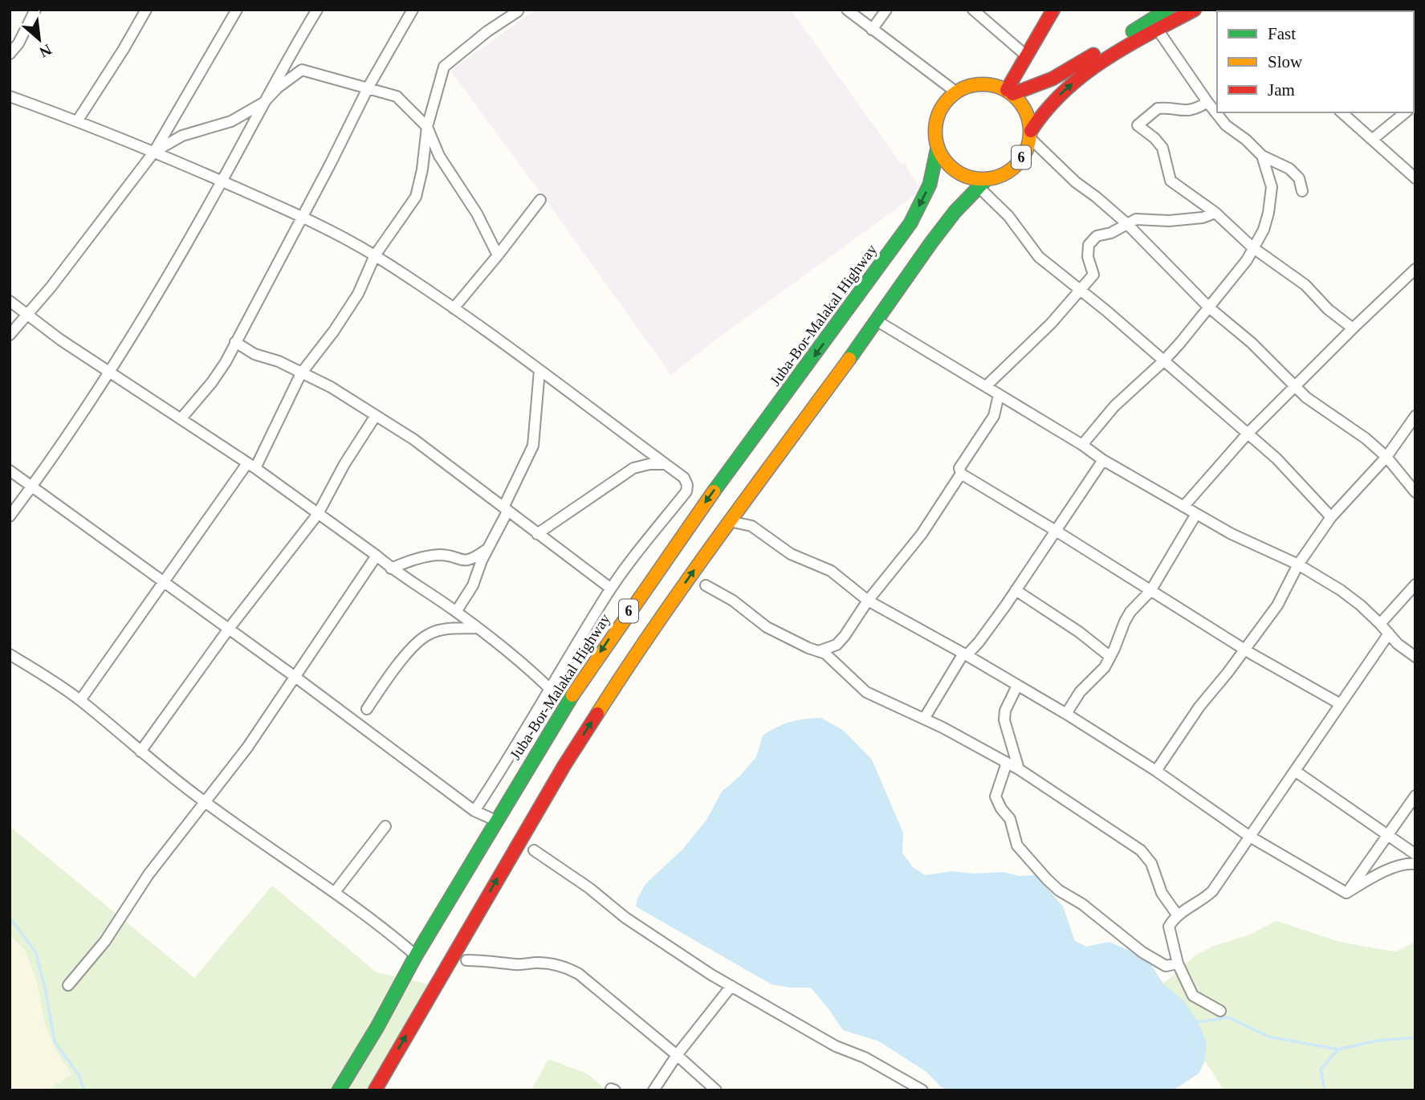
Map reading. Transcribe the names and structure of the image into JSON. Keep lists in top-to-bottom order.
{
  "streets": {
    "main road": ["6", "Juba-Bor-Malakal Highway"]
  },
  "crossings": [
    ["6", "Juba-Bor-Malakal Highway"]
  ],
  "legend": ["Fast", "Slow", "Jam"],
  "north": "bottom right"
}
